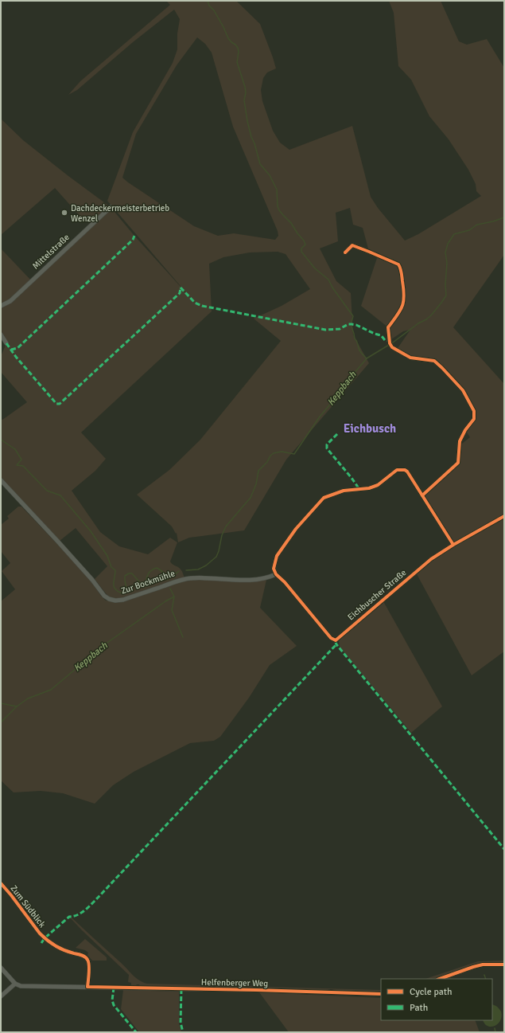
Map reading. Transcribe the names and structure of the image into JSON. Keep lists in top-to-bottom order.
{
  "streets": {
    "street": [
      "Mittelstraße",
      "Zur Bockmühle",
      "Eichbuscher Straße",
      "Zum Südblick",
      "Helfenberger Weg"
    ]
  },
  "crossings": [
    ["Zur Bockmühle", "Eichbuscher Straße"],
    ["Zum Südblick", "Helfenberger Weg"]
  ],
  "districts": ["Eichbusch"],
  "water": ["Keppbach"],
  "places": ["Dachdeckermeisterbetrieb Wenzel"],
  "legend": ["Cycle path", "Path"]
}
